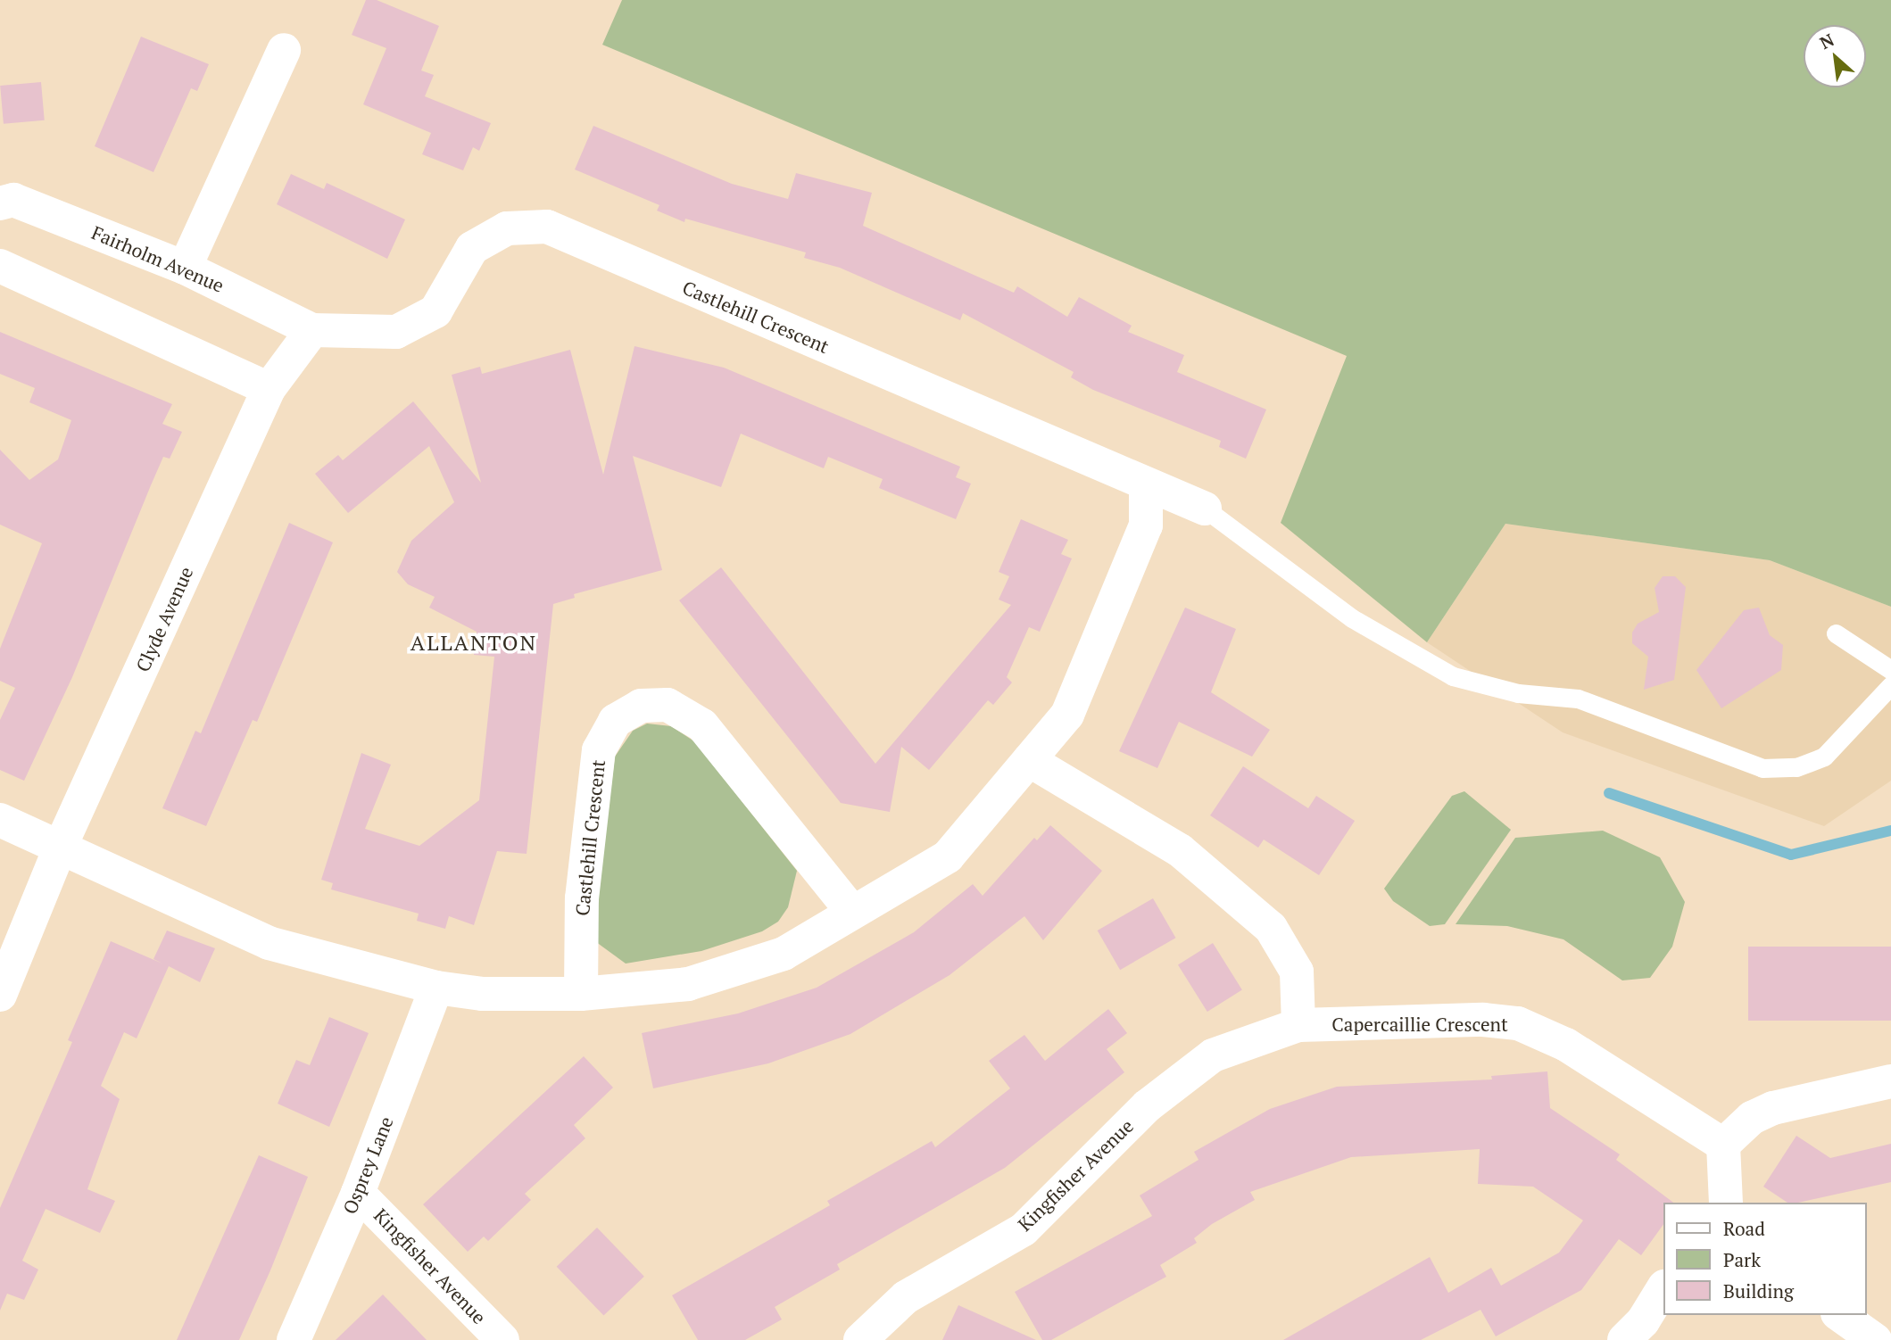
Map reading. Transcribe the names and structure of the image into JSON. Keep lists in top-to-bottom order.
{
  "streets": {
    "street": [
      "Fairholm Avenue",
      "Castlehill Crescent",
      "Clyde Avenue",
      "Capercaillie Crescent",
      "Osprey Lane",
      "Kingfisher Avenue"
    ]
  },
  "crossings": [
    ["Fairholm Avenue", "Castlehill Crescent"],
    ["Fairholm Avenue", "Clyde Avenue"],
    ["Castlehill Crescent", "Clyde Avenue"],
    ["Capercaillie Crescent", "Kingfisher Avenue"],
    ["Osprey Lane", "Kingfisher Avenue"]
  ],
  "districts": ["ALLANTON"],
  "legend": ["Road", "Park", "Building"],
  "north": "top left"
}
